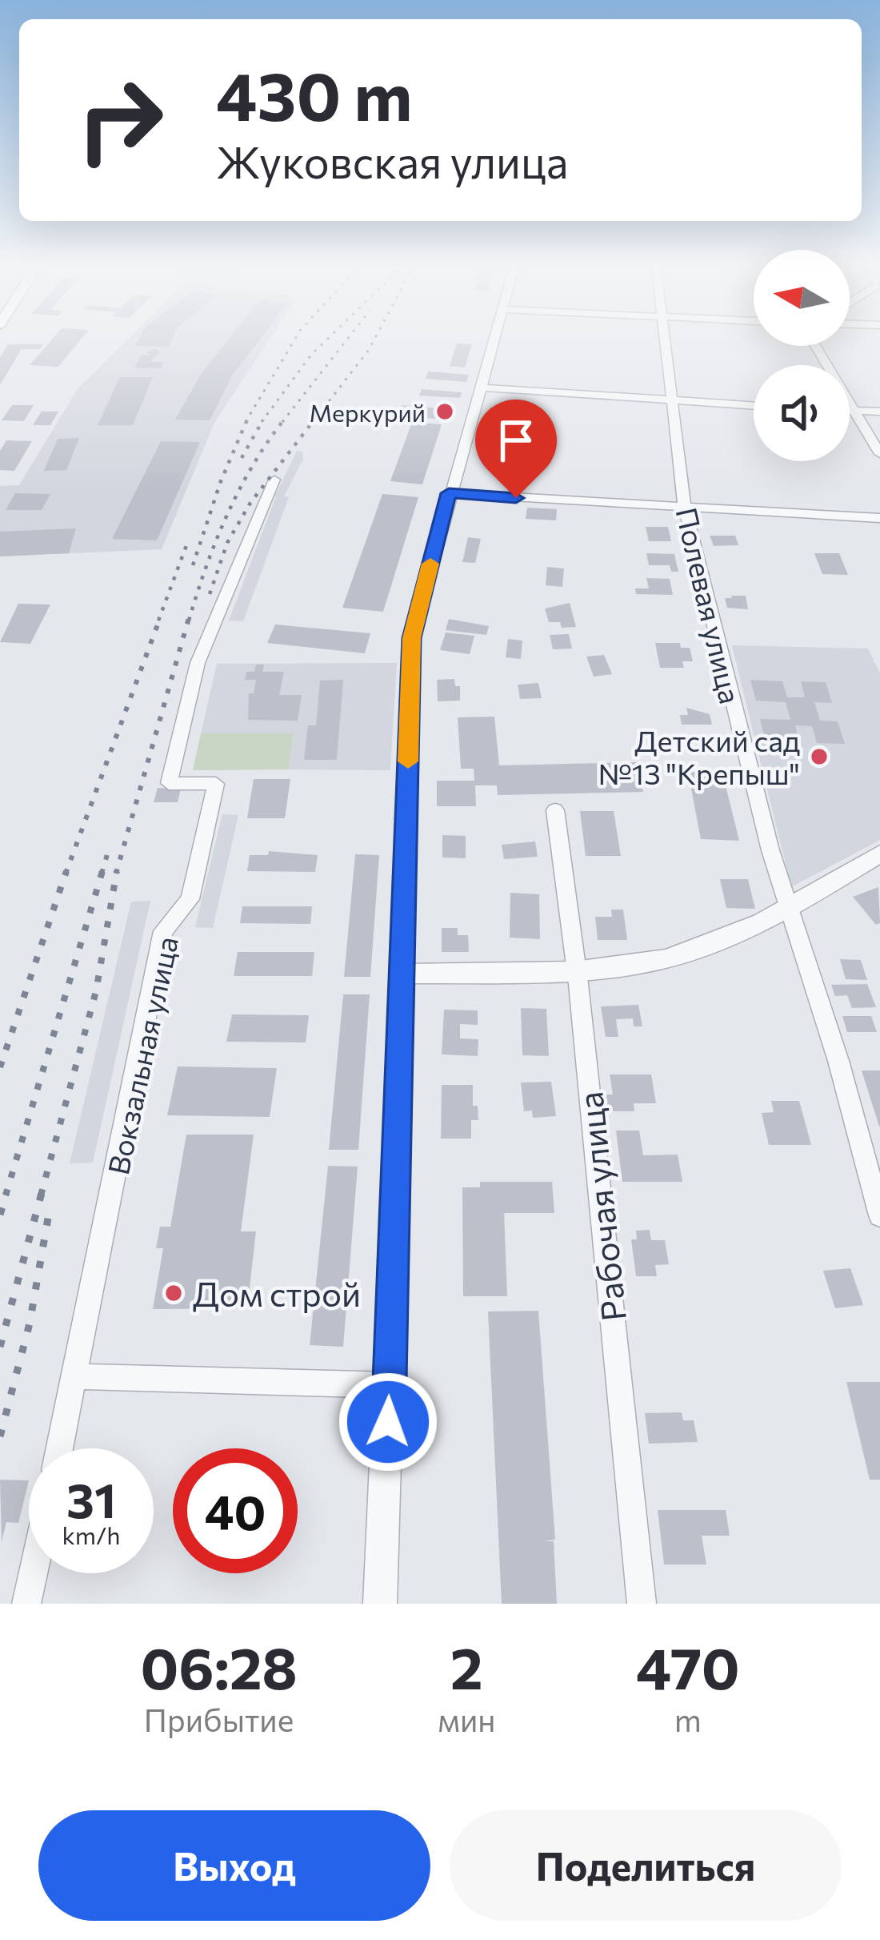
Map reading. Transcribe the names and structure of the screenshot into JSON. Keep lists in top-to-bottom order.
{
  "streets": {
    "street": ["Полевая улица", "Вокзальная улица", "Рабочая улица"]
  },
  "places": ["Меркурий", "Детский сад №13 \"Крепыш\"", "Дом строй"],
  "north": "left",
  "page": {
    "turn": ["430 m", "Жуковская улица"],
    "speed": "31 km/h",
    "limit": "40",
    "eta": [
      "06:28",
      "Прибытие",
      "2",
      "мин",
      "470",
      "m"
    ],
    "buttons": ["Выход", "Поделиться"]
  }
}
